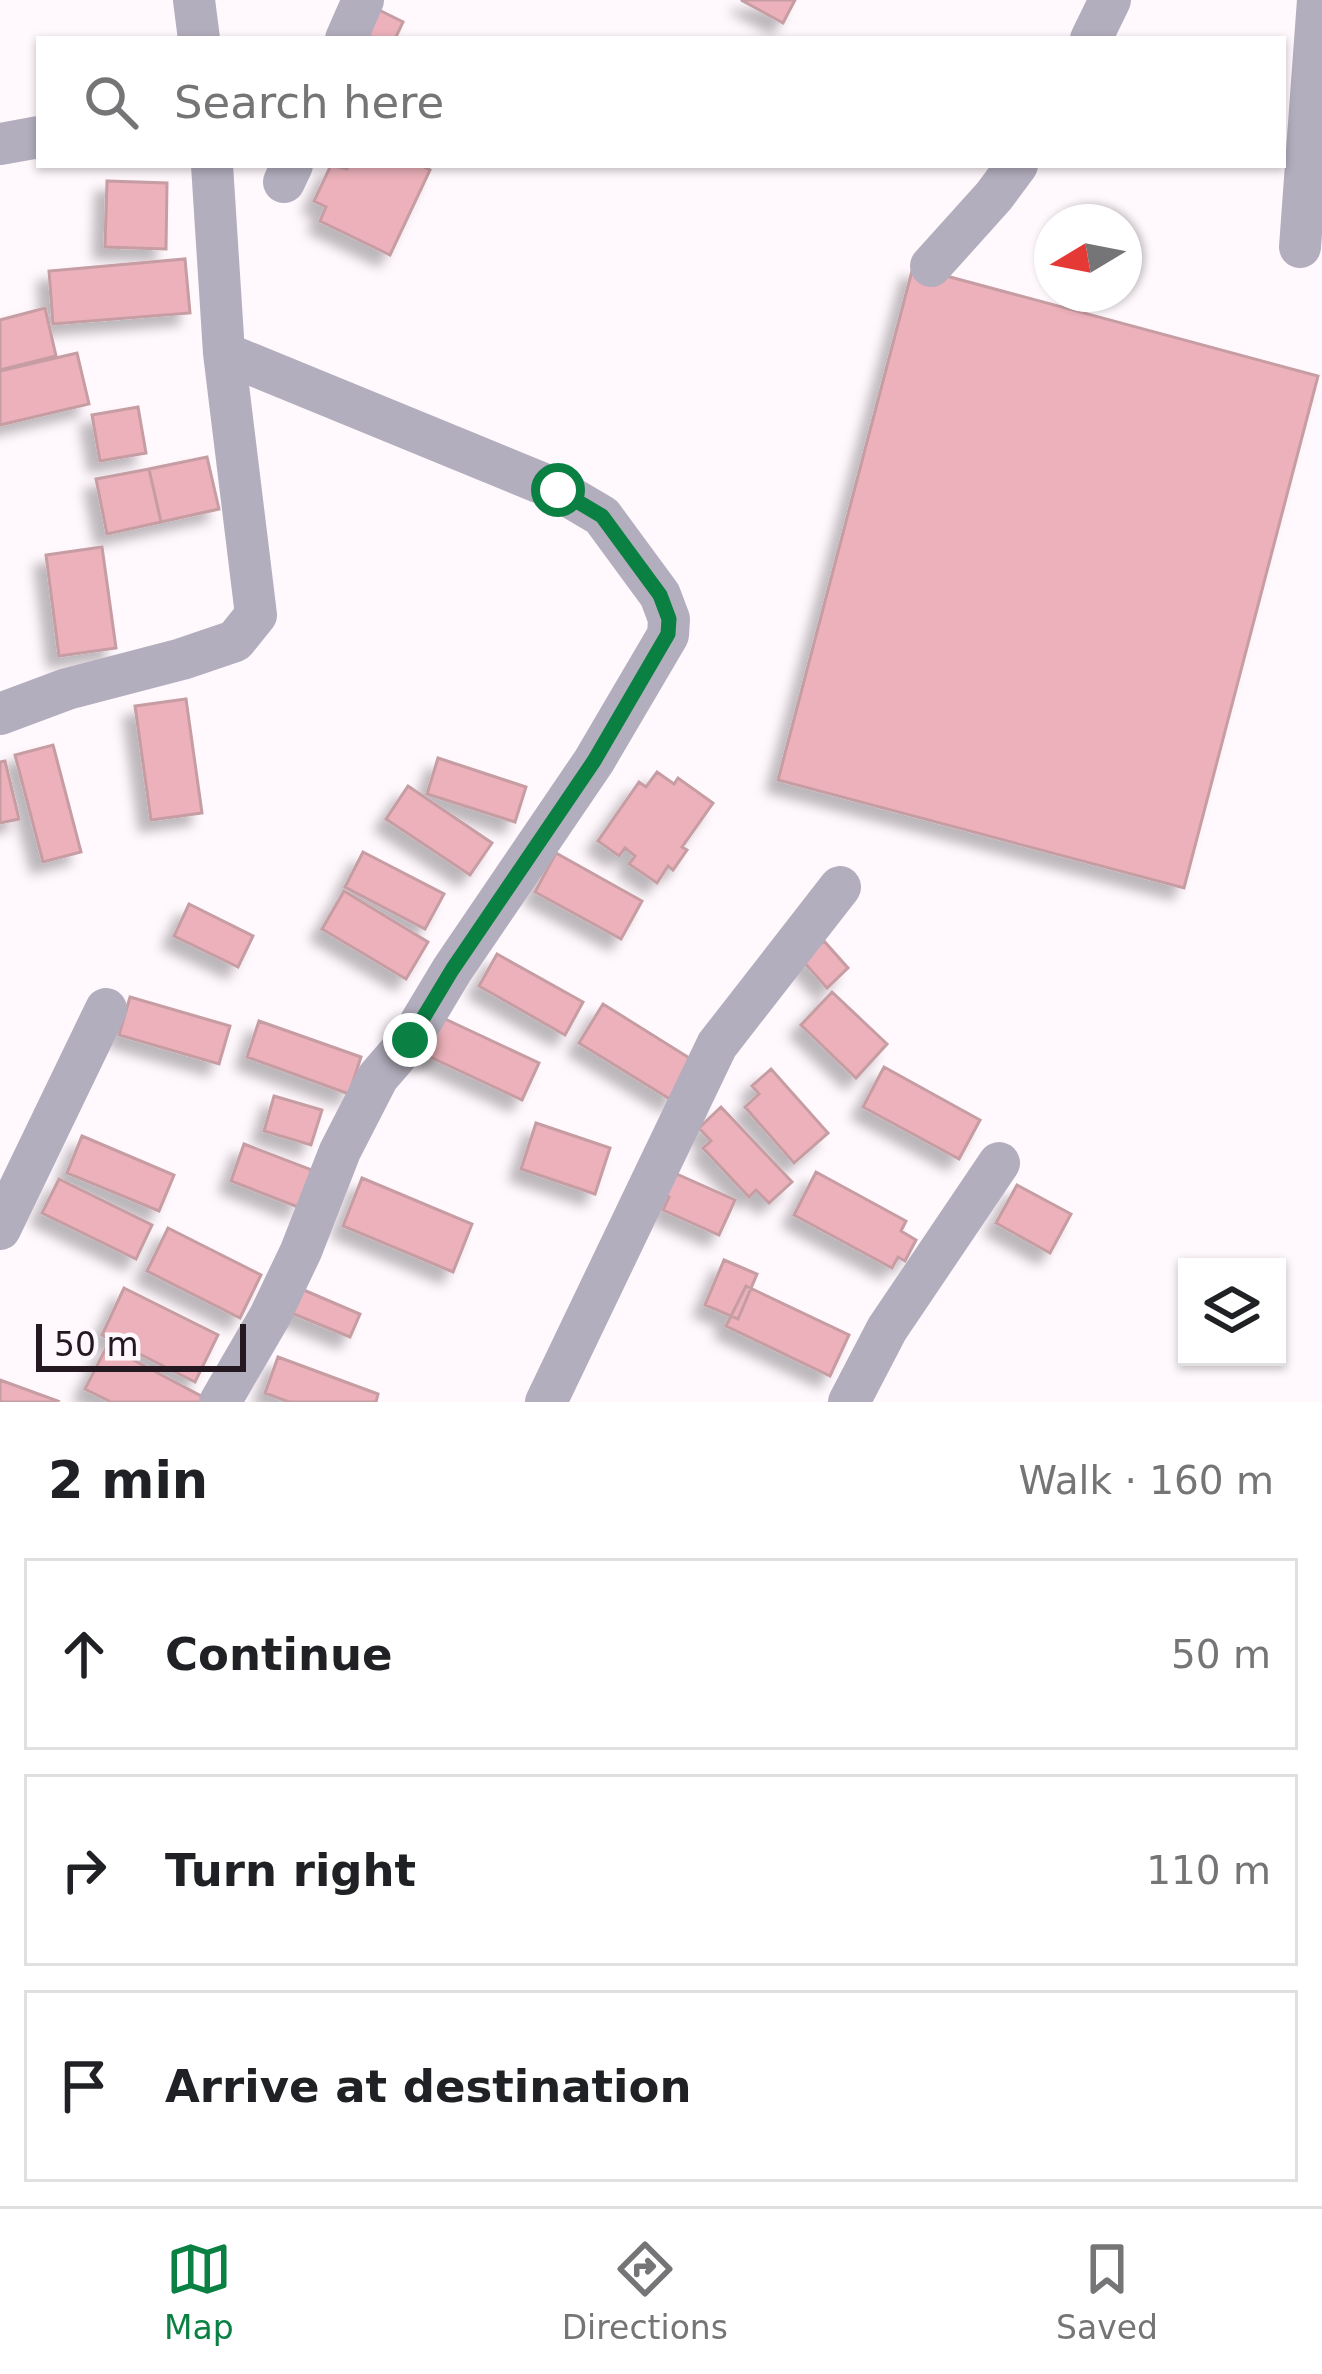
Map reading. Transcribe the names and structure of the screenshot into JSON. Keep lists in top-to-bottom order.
{
  "scale_bar": "50 m",
  "north": "left",
  "page": {
    "search": "Search here",
    "scale": "50 m",
    "heading": ["2 min", "Walk · 160 m"],
    "list": [
      ["Continue", "50 m"],
      ["Turn right", "110 m"],
      "Arrive at destination"
    ],
    "nav": ["Map", "Directions", "Saved"]
  }
}
